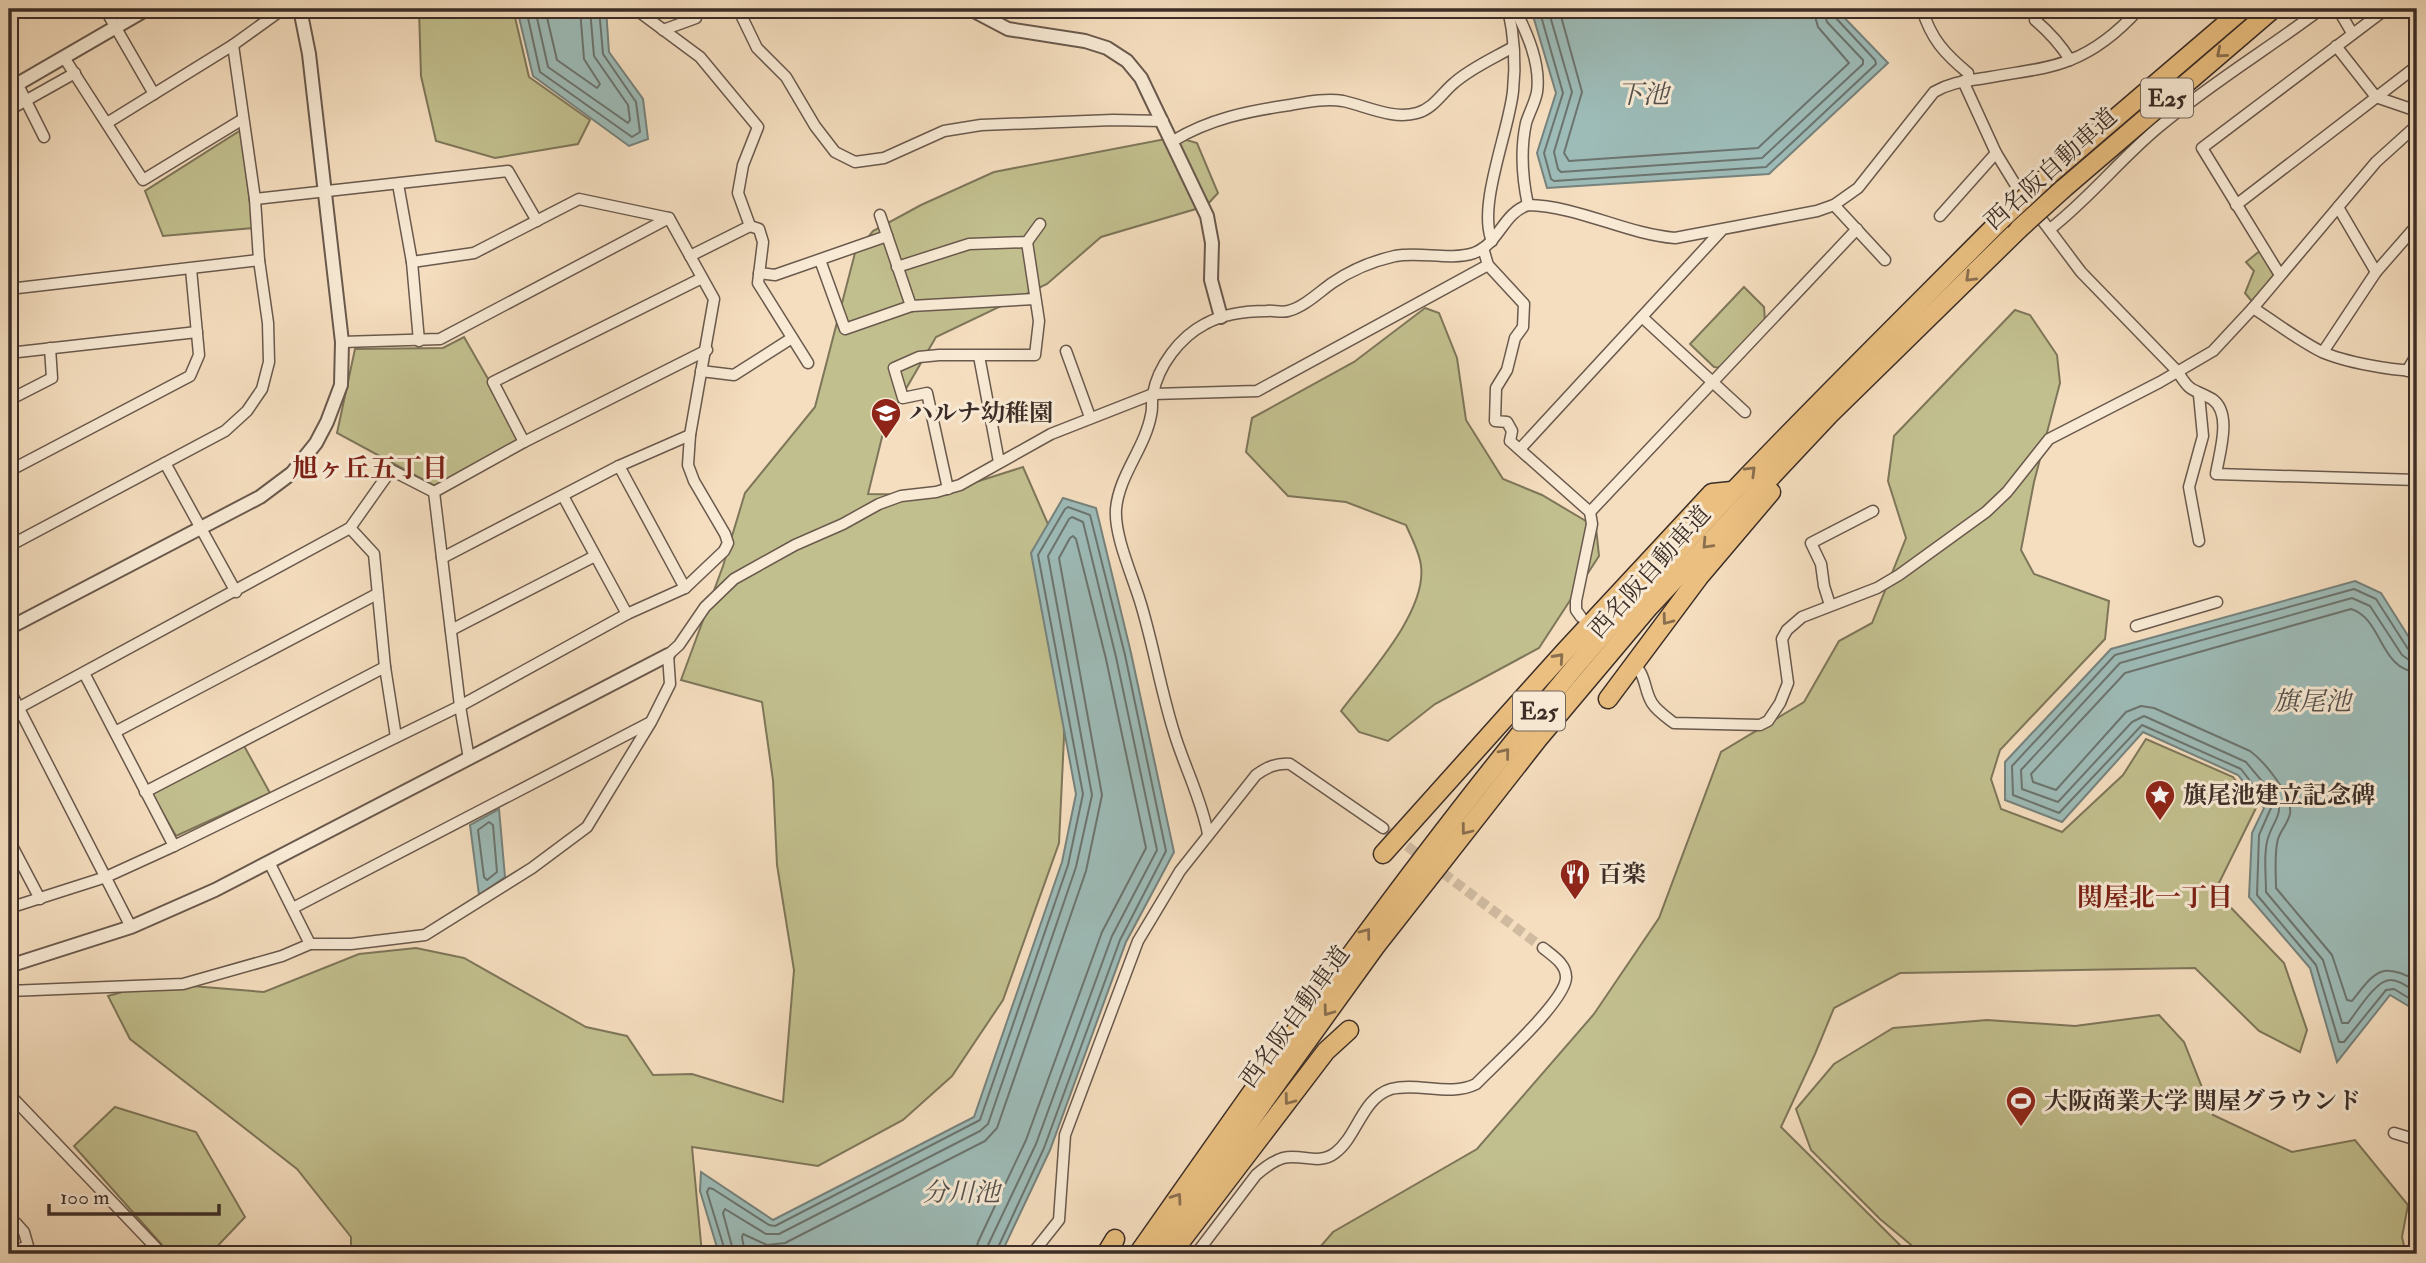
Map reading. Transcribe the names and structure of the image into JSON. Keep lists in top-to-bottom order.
{
  "streets": {
    "highway": ["E25", "西名阪自動車道"]
  },
  "districts": ["旭ヶ丘五丁目", "関屋北一丁目"],
  "water": ["下池", "旗尾池", "分川池"],
  "places": {
    "school or university": ["ハルナ幼稚園"],
    "place": ["旗尾池建立記念碑"],
    "restaurant": ["百楽"],
    "sports": ["大阪商業大学 関屋グラウンド"]
  },
  "scale_bar": "100 m"
}
